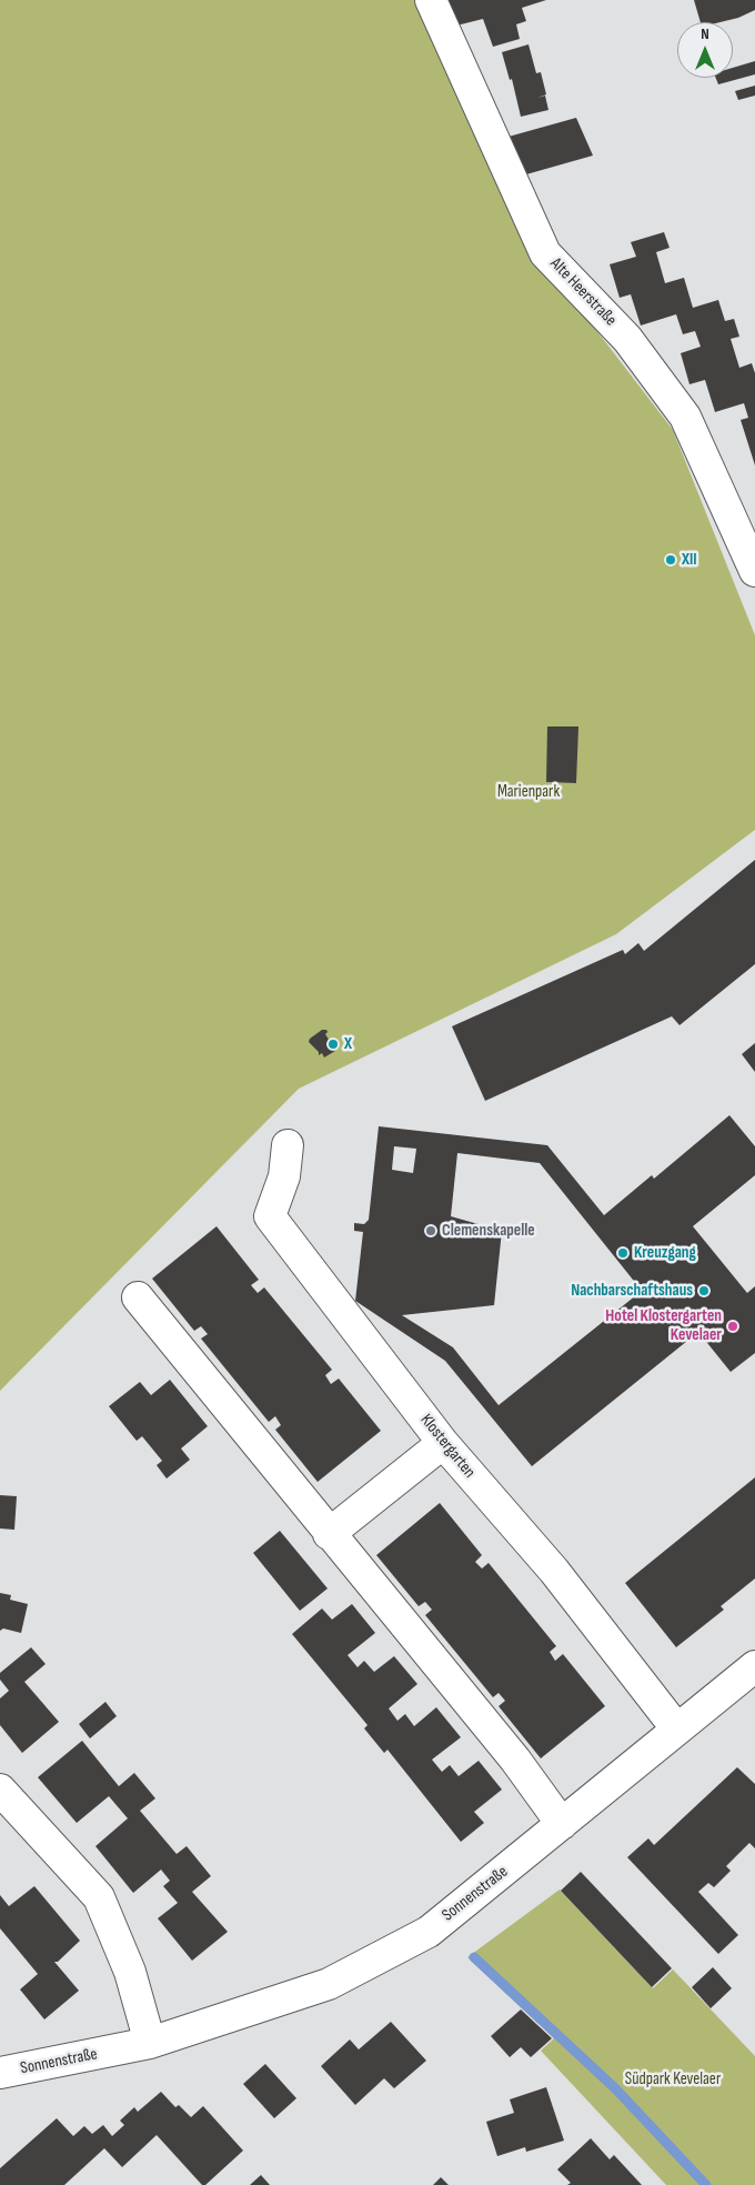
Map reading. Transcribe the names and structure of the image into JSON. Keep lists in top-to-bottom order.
{
  "streets": {
    "street": ["Alte Heerstraße", "Klostergarten", "Sonnenstraße"]
  },
  "crossings": [
    ["Klostergarten", "Sonnenstraße"]
  ],
  "parks": ["Marienpark", "Südpark Kevelaer"],
  "places": [
    "XII",
    "X",
    "Clemenskapelle",
    "Kreuzgang",
    "Nachbarschaftshaus",
    "Hotel Klostergarten Kevelaer"
  ],
  "north": "top"
}
